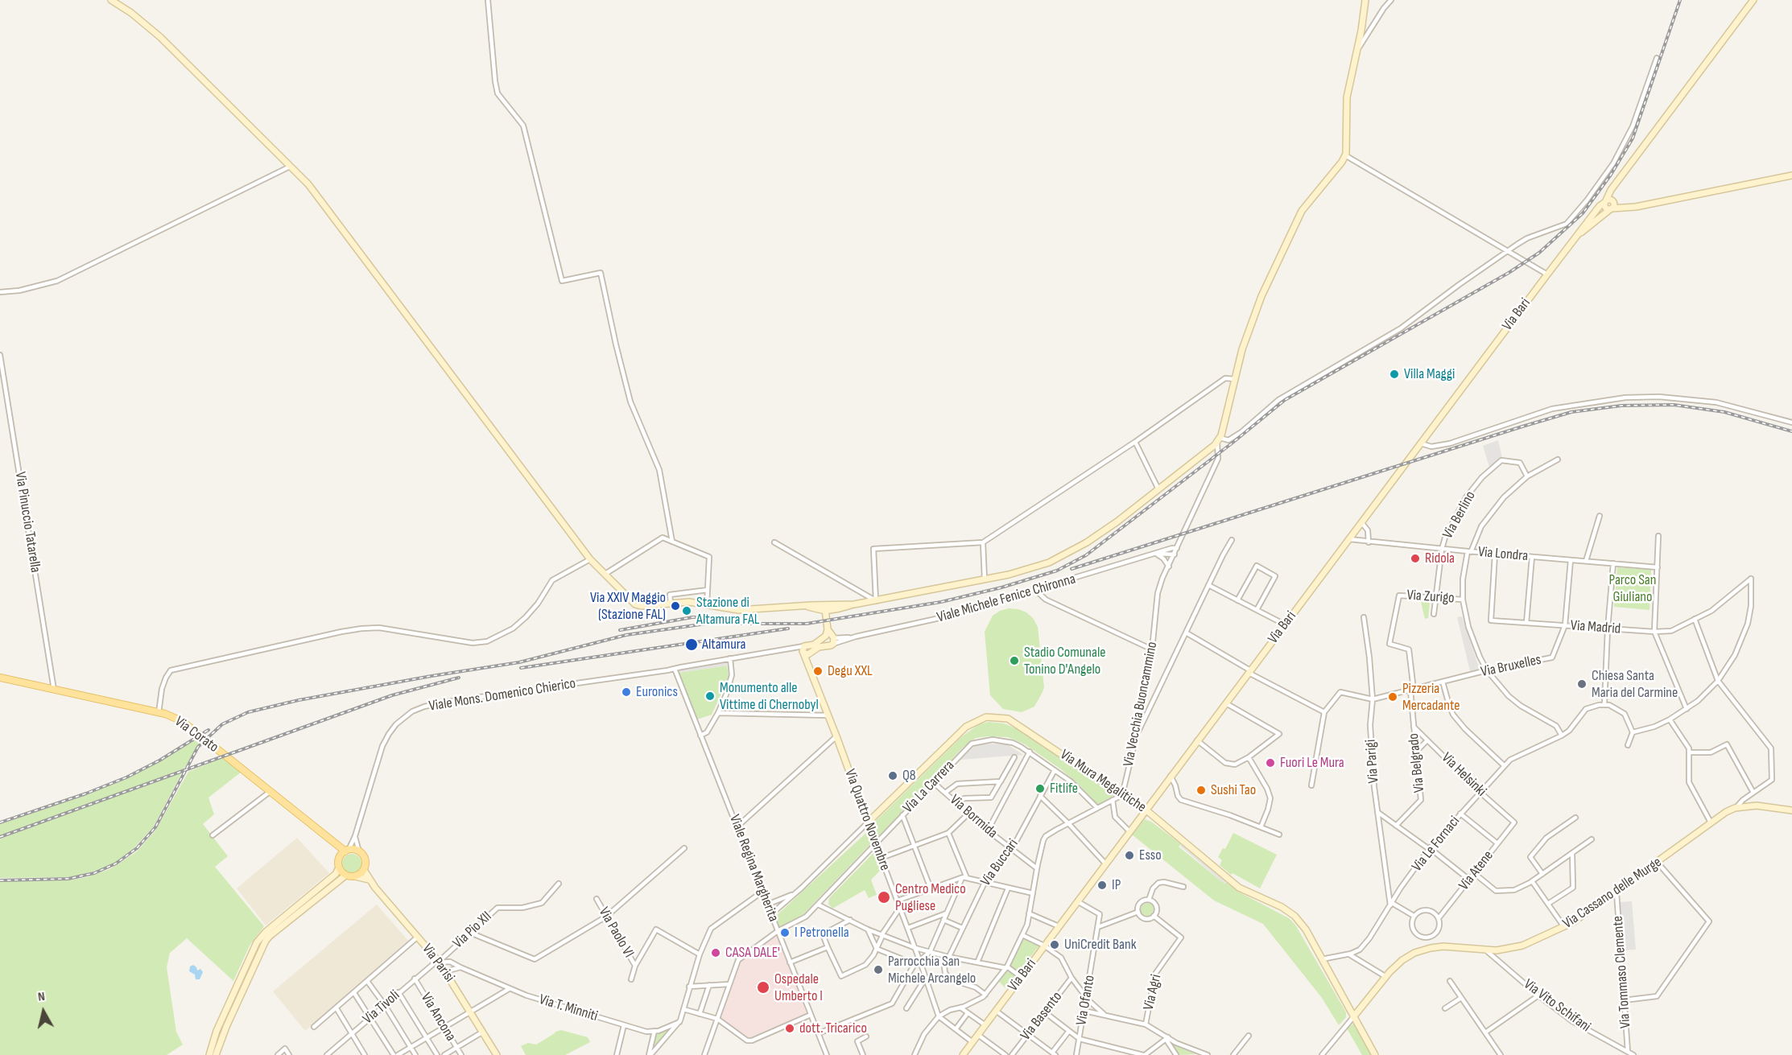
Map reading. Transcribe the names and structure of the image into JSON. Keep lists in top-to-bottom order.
{
  "streets": {
    "main road": [
      "Via Bari",
      "Via Corato",
      "Via Mura Megalitiche",
      "Via Quattro Novembre",
      "Via Cassano delle Murge",
      "Via Parisi"
    ],
    "street": [
      "Via Berlino",
      "Via Pinuccio Tatarella",
      "Via Londra",
      "Via Zurigo",
      "Viale Michele Fenice Chironna",
      "Via Madrid",
      "Via Bruxelles",
      "Viale Mons. Domenico Chierico",
      "Via Vecchia Buoncammino",
      "Via Parigi",
      "Via Belgrado",
      "Via Helsinki",
      "Via La Carrera",
      "Via Bormida",
      "Via Le Fornaci",
      "Via Buccari",
      "Viale Regina Margherita",
      "Via Atene",
      "Via Pio XII",
      "Via Paolo VI",
      "Via Tommaso Clemente",
      "Via Agri",
      "Via Ofanto",
      "Via Vito Schifani",
      "Via Tivoli",
      "Via T. Minniti",
      "Via Basento",
      "Via Ancona"
    ]
  },
  "crossings": [
    ["Via Bari", "Via Londra"],
    ["Via Bari", "Via Mura Megalitiche"],
    ["Via Berlino", "Via Londra"],
    ["Via Berlino", "Via Zurigo"],
    ["Via Pinuccio Tatarella", "Via Corato"],
    ["Via Londra", "Via Madrid"],
    ["Via Londra", "Via Bruxelles"],
    ["Via Zurigo", "Via Belgrado"],
    ["Viale Michele Fenice Chironna", "Via Vecchia Buoncammino"],
    ["Via Madrid", "Via Bruxelles"],
    ["Via Bruxelles", "Via Parigi"],
    ["Via Bruxelles", "Via Belgrado"],
    ["Viale Mons. Domenico Chierico", "Via Corato"],
    ["Viale Mons. Domenico Chierico", "Via Quattro Novembre"],
    ["Viale Mons. Domenico Chierico", "Viale Regina Margherita"],
    ["Viale Mons. Domenico Chierico", "Via Parisi"],
    ["Via Vecchia Buoncammino", "Via Mura Megalitiche"],
    ["Via Corato", "Via Parisi"],
    ["Via Parigi", "Via Le Fornaci"],
    ["Via Belgrado", "Via Helsinki"],
    ["Via Helsinki", "Via Le Fornaci"],
    ["Via Helsinki", "Via Atene"],
    ["Via Mura Megalitiche", "Via Quattro Novembre"],
    ["Via Mura Megalitiche", "Via Le Fornaci"],
    ["Via Mura Megalitiche", "Viale Regina Margherita"],
    ["Via Mura Megalitiche", "Via Cassano delle Murge"],
    ["Via La Carrera", "Via Bormida"],
    ["Via La Carrera", "Via Quattro Novembre"],
    ["Via La Carrera", "Via Buccari"],
    ["Via La Carrera", "Viale Regina Margherita"],
    ["Via Bormida", "Via Buccari"],
    ["Via Cassano delle Murge", "Via Tommaso Clemente"],
    ["Via Cassano delle Murge", "Via Vito Schifani"],
    ["Via Pio XII", "Via Parisi"],
    ["Via Pio XII", "Via Tivoli"],
    ["Via Pio XII", "Via T. Minniti"],
    ["Via Parisi", "Via Tivoli"],
    ["Via Parisi", "Via T. Minniti"],
    ["Via Tommaso Clemente", "Via Vito Schifani"],
    ["Via Tivoli", "Via T. Minniti"],
    ["Via Tivoli", "Via Ancona"]
  ],
  "parks": ["Parco San Giuliano"],
  "places": [
    "Villa Maggi",
    "Ridola",
    "Via XXIV Maggio (Stazione FAL)",
    "Stazione di Altamura FAL",
    "Altamura",
    "Stadio Comunale Tonino D'Angelo",
    "Degu XXL",
    "Chiesa Santa Maria del Carmine",
    "Euronics",
    "Monumento alle Vittime di Chernobyl",
    "Pizzeria Mercadante",
    "Fuori Le Mura",
    "Q8",
    "Fitlife",
    "Sushi Tao",
    "Esso",
    "IP",
    "Centro Medico Pugliese",
    "I Petronella",
    "UniCredit Bank",
    "CASA DALE'",
    "Parrocchia San Michele Arcangelo",
    "Ospedale Umberto I",
    "dott. Tricarico"
  ],
  "north": "top"
}
